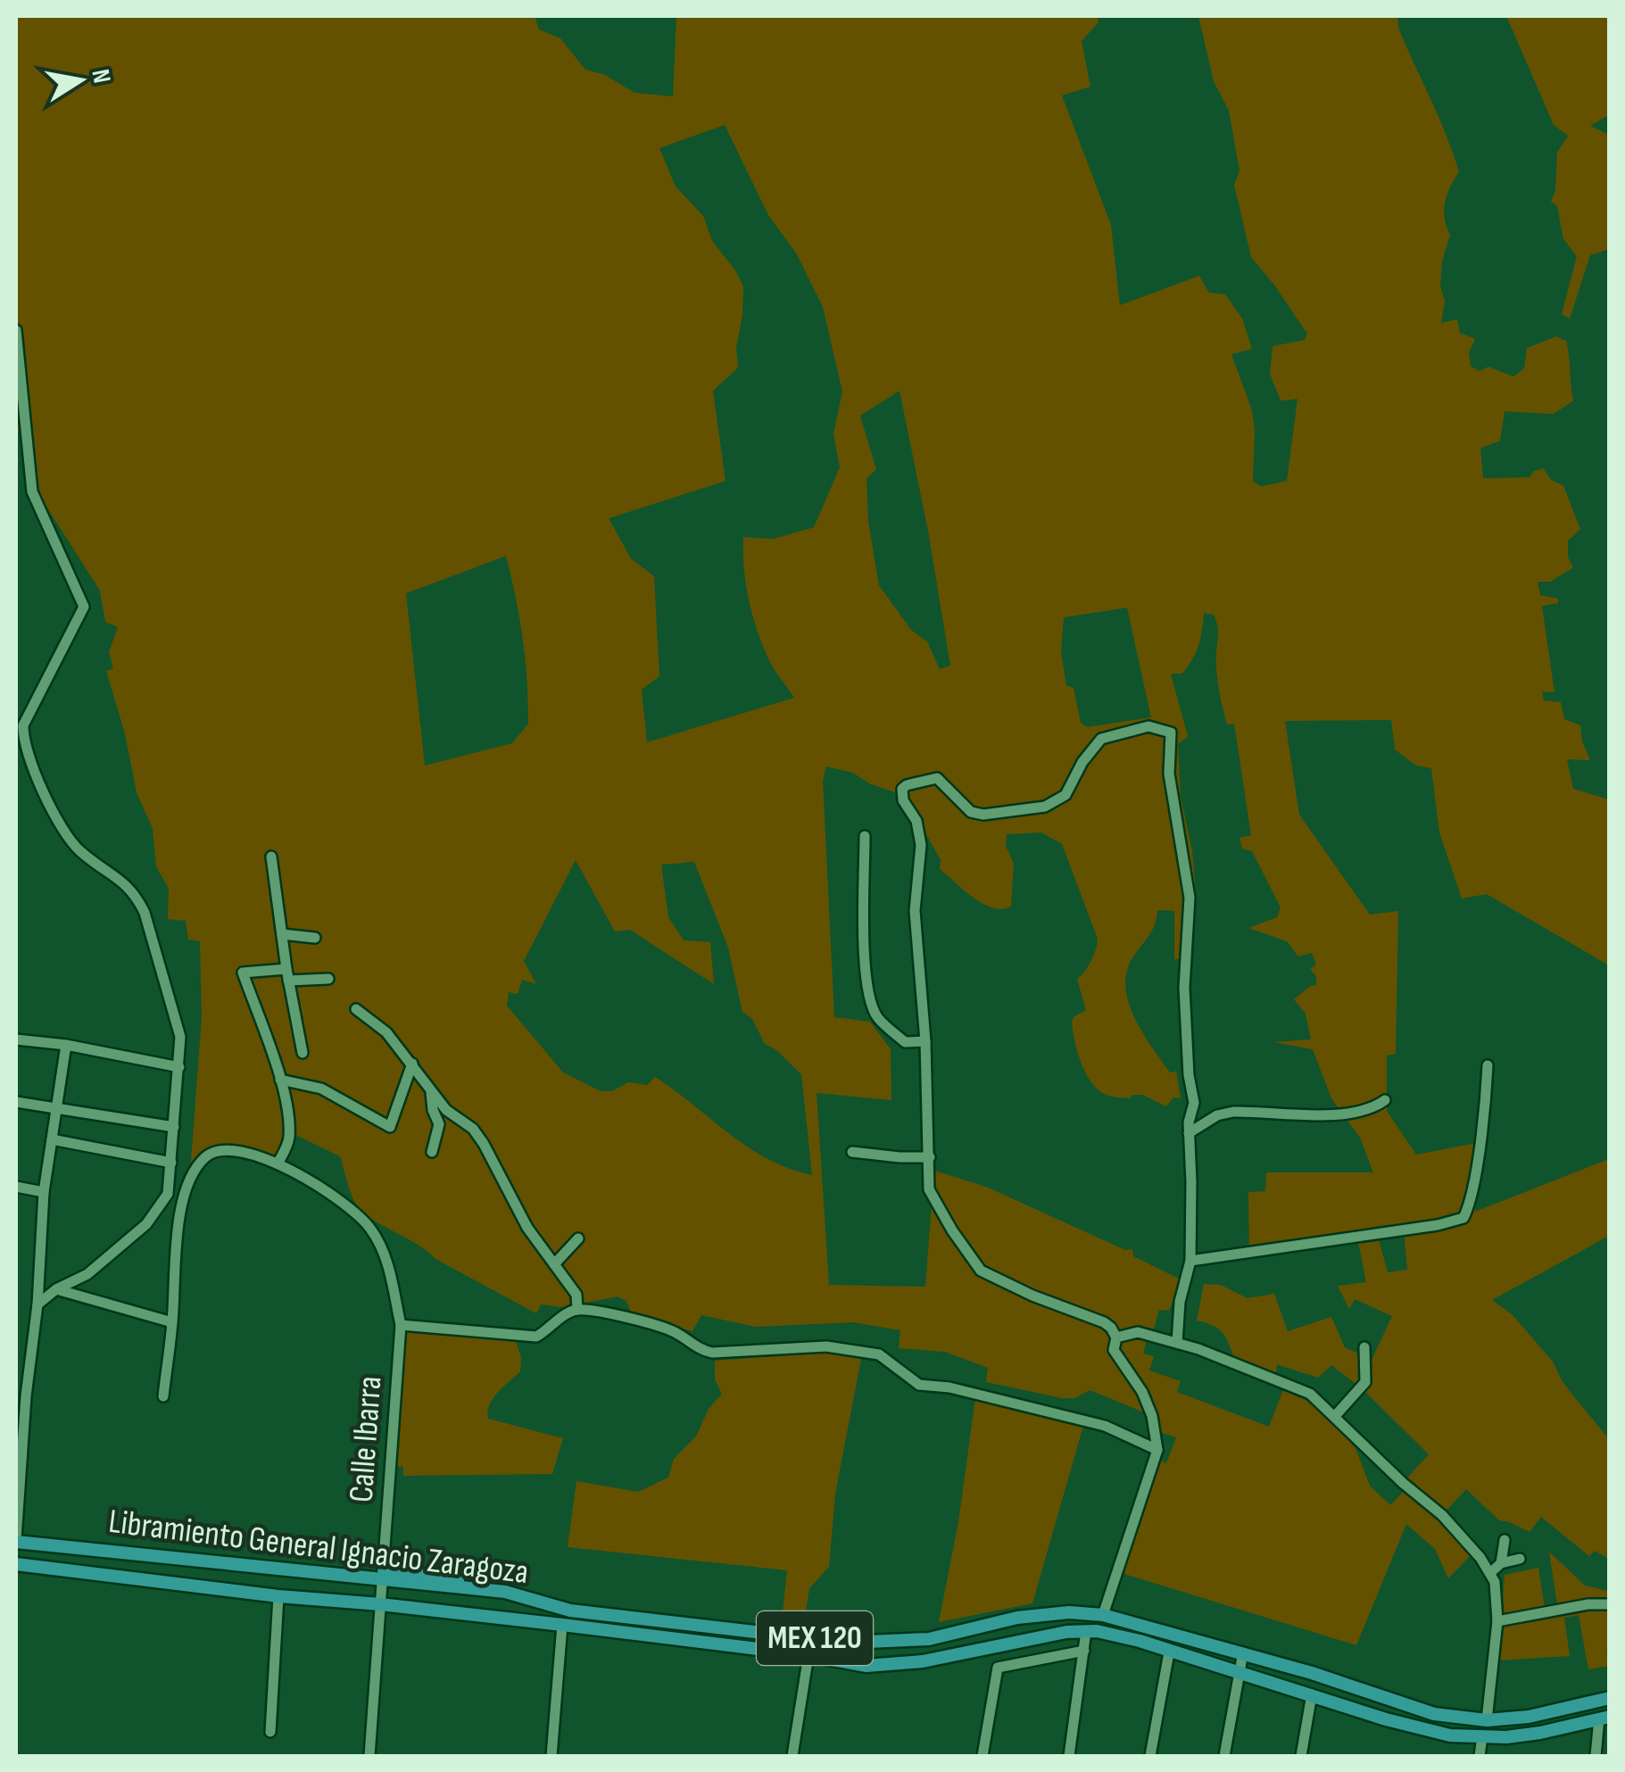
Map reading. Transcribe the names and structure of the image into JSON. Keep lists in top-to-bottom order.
{
  "streets": {
    "main road": ["Libramiento General Ignacio Zaragoza", "MEX 120"],
    "street": ["Calle Ibarra"]
  },
  "crossings": [
    ["Calle Ibarra", "Libramiento General Ignacio Zaragoza"]
  ],
  "north": "right"
}
